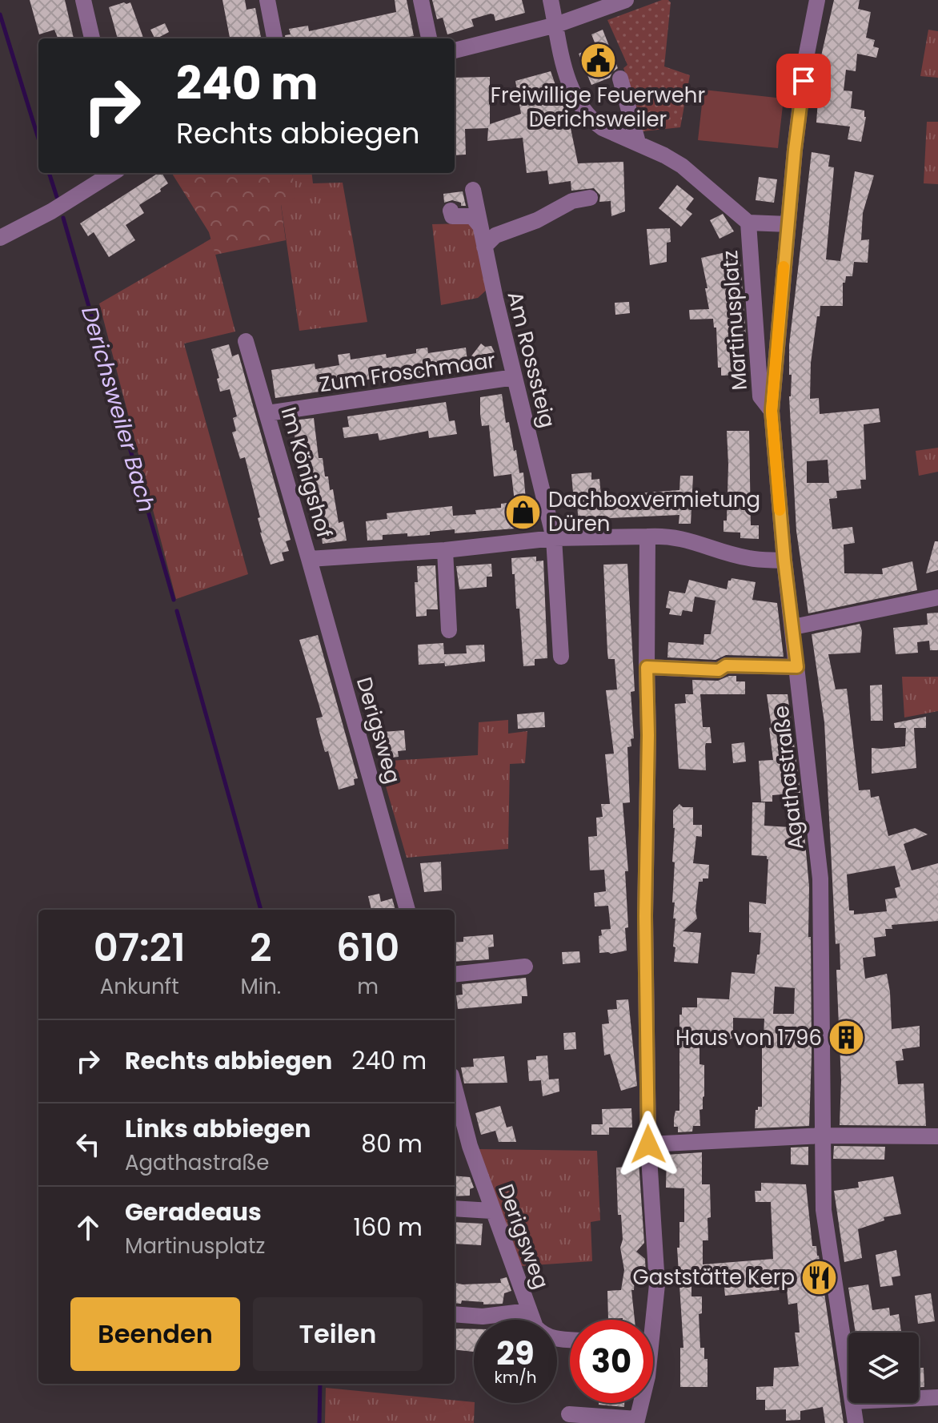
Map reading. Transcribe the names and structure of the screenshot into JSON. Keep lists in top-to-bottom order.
{
  "streets": {
    "street": [
      "Martinusplatz",
      "Am Rosssteig",
      "Zum Froschmaar",
      "Im Königshof",
      "Derigsweg",
      "Agathastraße"
    ]
  },
  "crossings": [
    ["Martinusplatz", "Agathastraße"],
    ["Am Rosssteig", "Zum Froschmaar"],
    ["Am Rosssteig", "Im Königshof"],
    ["Zum Froschmaar", "Im Königshof"],
    ["Im Königshof", "Derigsweg"],
    ["Im Königshof", "Agathastraße"]
  ],
  "water": ["Derichsweiler Bach"],
  "places": {
    "public building": ["Freiwillige Feuerwehr Derichsweiler"],
    "shop": ["Dachboxvermietung Düren"],
    "building": ["Haus von 1796"],
    "restaurant": ["Gaststätte Kerp"]
  },
  "page": {
    "turn": ["240 m", "Rechts abbiegen"],
    "eta": [
      "07:21",
      "Ankunft",
      "2",
      "Min.",
      "610",
      "m"
    ],
    "list": [
      {
        "name": "Rechts abbiegen",
        "value": "240 m"
      },
      {
        "name": "Links abbiegen",
        "note": "Agathastraße",
        "value": "80 m"
      },
      {
        "name": "Geradeaus",
        "note": "Martinusplatz",
        "value": "160 m"
      }
    ],
    "buttons": ["Beenden", "Teilen"],
    "speed": "29 km/h",
    "limit": "30"
  }
}
